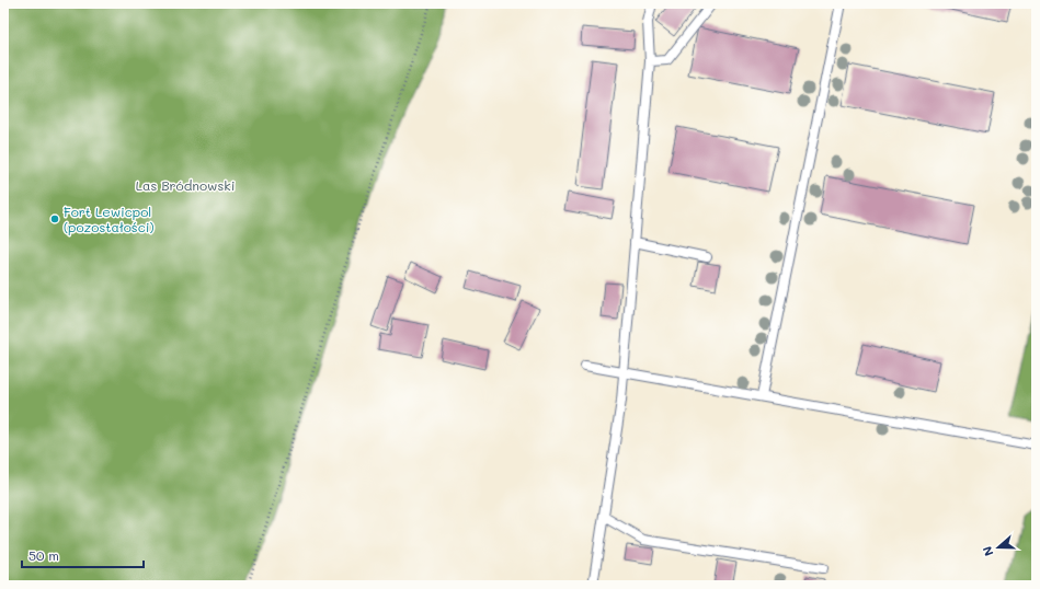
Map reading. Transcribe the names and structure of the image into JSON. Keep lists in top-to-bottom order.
{
  "parks": ["Las Bródnowski"],
  "places": ["Fort Lewicpol (pozostałości)"],
  "scale_bar": "50 m",
  "north": "left"
}
